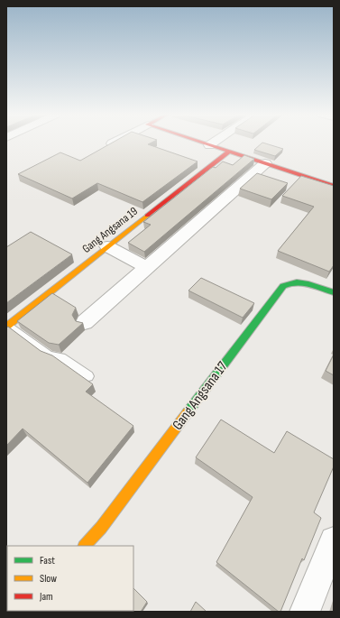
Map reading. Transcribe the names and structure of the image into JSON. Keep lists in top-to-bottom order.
{
  "streets": {
    "street": ["Gang Angsana 19", "Gang Angsana 17"]
  },
  "legend": ["Fast", "Slow", "Jam"]
}
